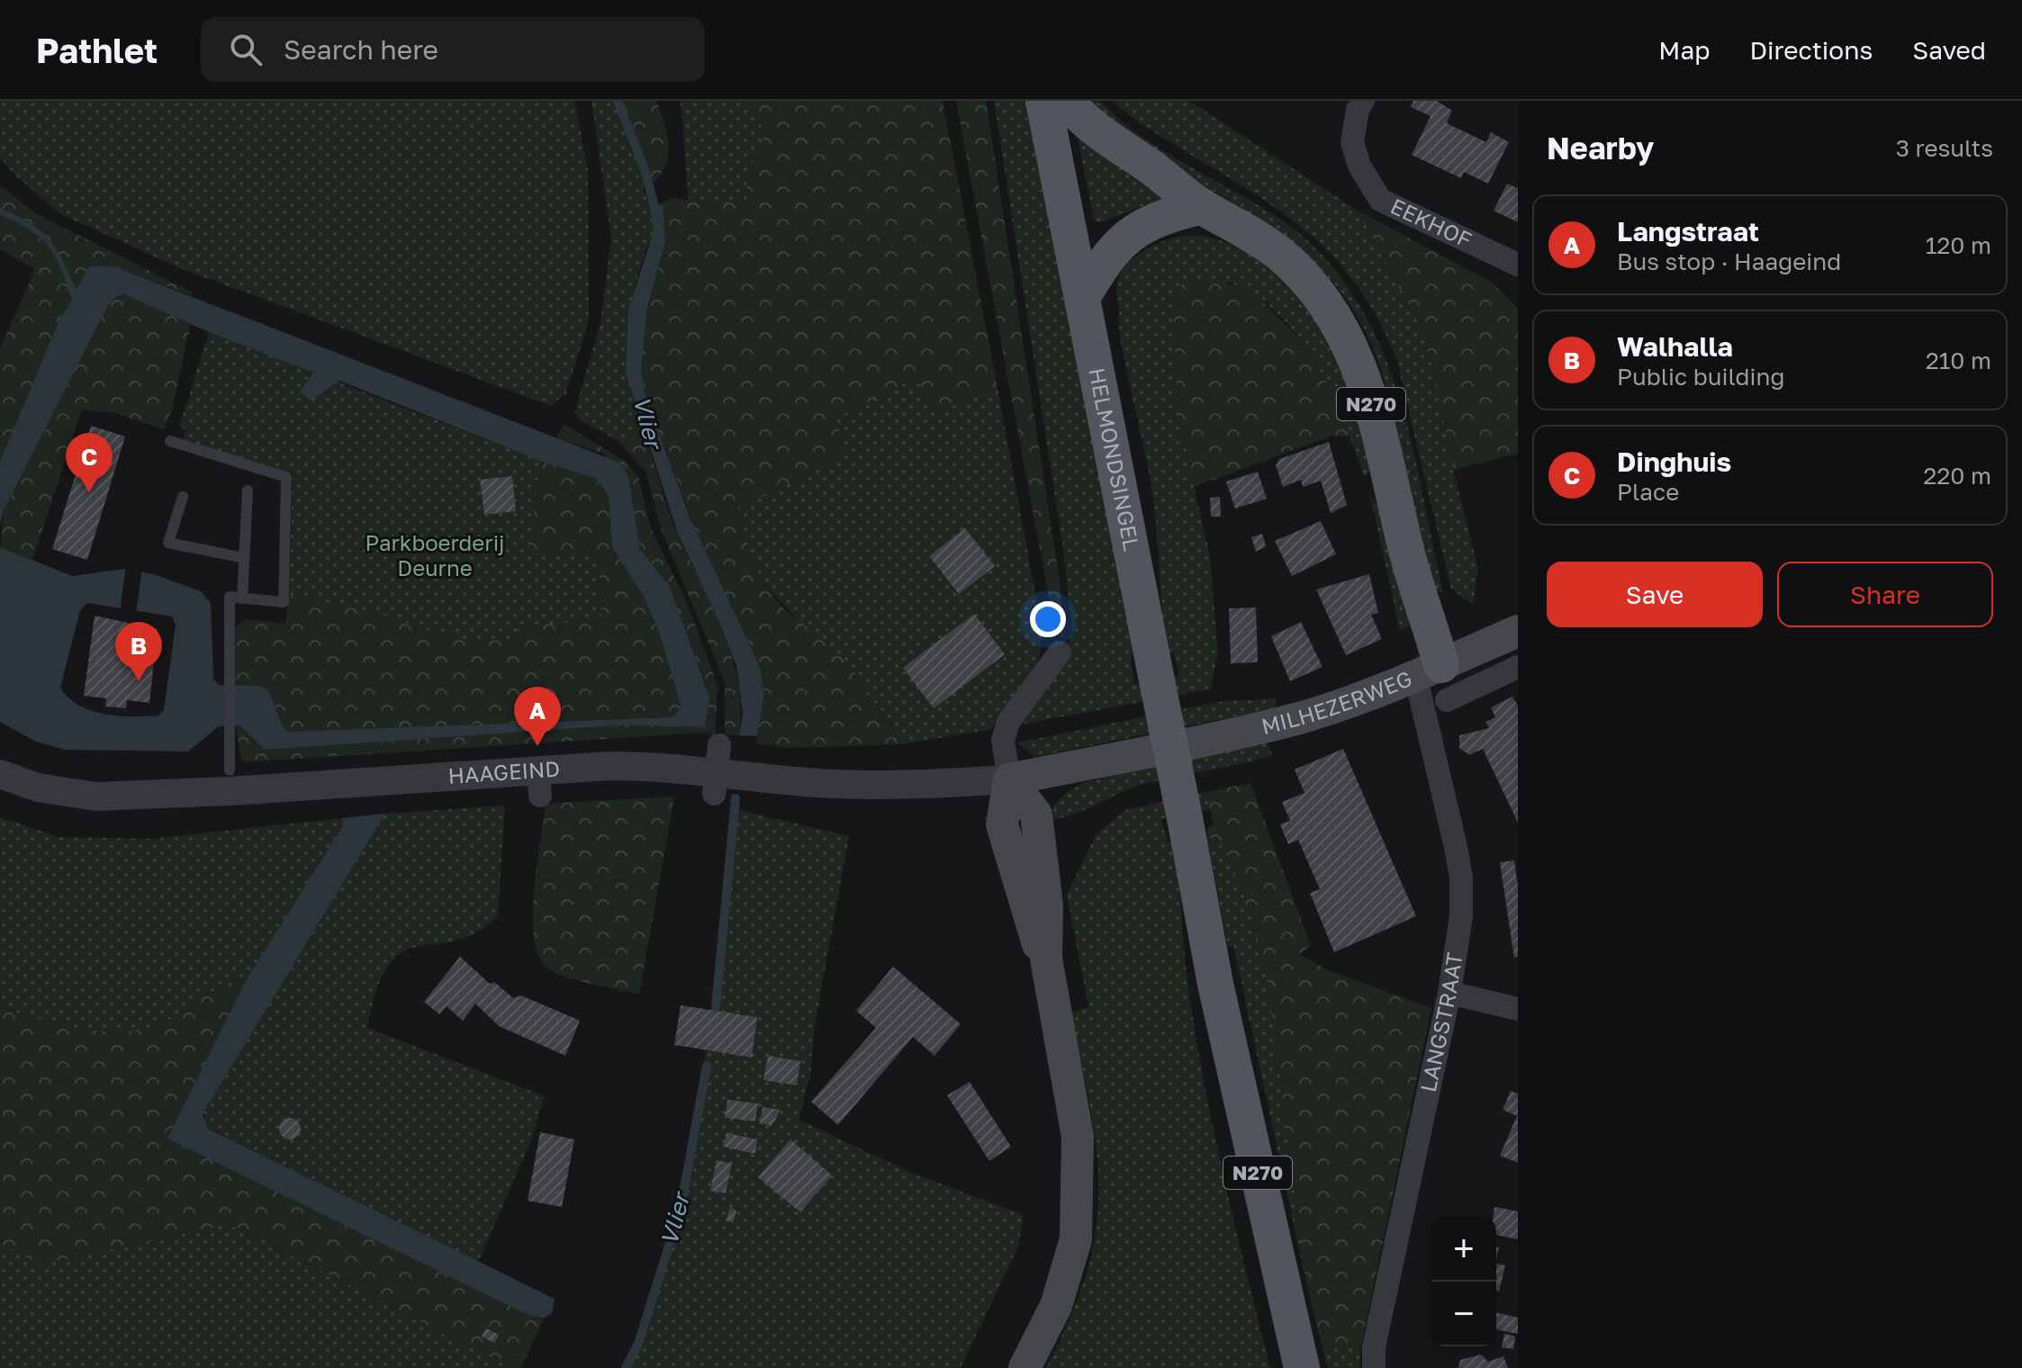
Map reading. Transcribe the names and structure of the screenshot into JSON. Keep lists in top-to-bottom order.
{
  "streets": {
    "main road": [
      "N270",
      "HELMONDSINGEL",
      "MILHEZERWEG",
      "HAAGEIND"
    ],
    "street": ["EEKHOF", "LANGSTRAAT"]
  },
  "crossings": [
    ["N270", "MILHEZERWEG"],
    ["N270", "LANGSTRAAT"],
    ["MILHEZERWEG", "HAAGEIND"],
    ["MILHEZERWEG", "LANGSTRAAT"]
  ],
  "water": ["Vlier"],
  "parks": ["Parkboerderij Deurne"],
  "page": {
    "header": "Pathlet",
    "search": "Search here",
    "nav": ["Map", "Directions", "Saved"],
    "heading": ["Nearby", "3 results"],
    "list": [
      {
        "mark": "A",
        "name": "Langstraat",
        "note": "Bus stop · Haageind",
        "value": "120 m"
      },
      {
        "mark": "B",
        "name": "Walhalla",
        "note": "Public building",
        "value": "210 m"
      },
      {
        "mark": "C",
        "name": "Dinghuis",
        "note": "Place",
        "value": "220 m"
      }
    ],
    "pins": ["C", "B", "A"],
    "buttons": ["Save", "Share"],
    "map_buttons": ["+", "−"]
  }
}
